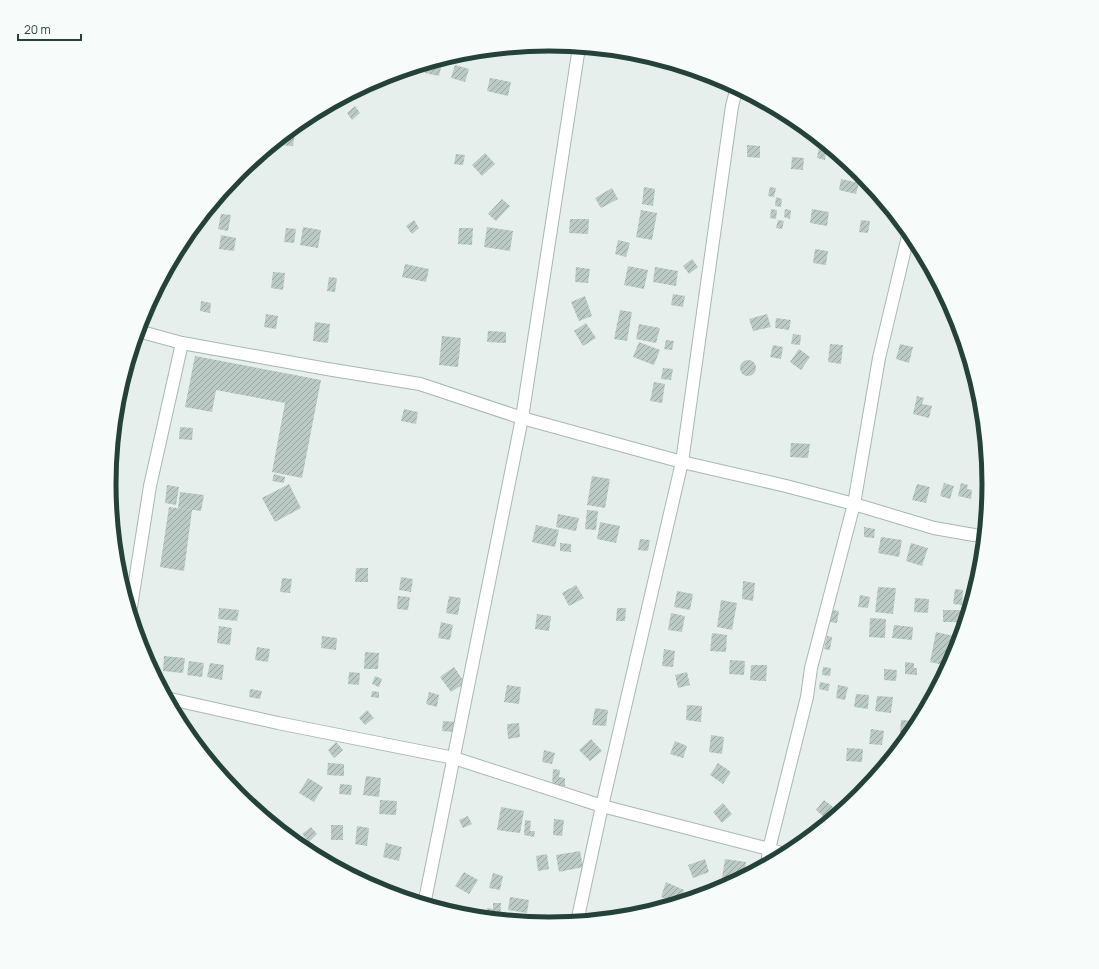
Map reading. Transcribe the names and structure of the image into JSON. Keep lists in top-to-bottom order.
{
  "scale_bar": "20 m"
}
